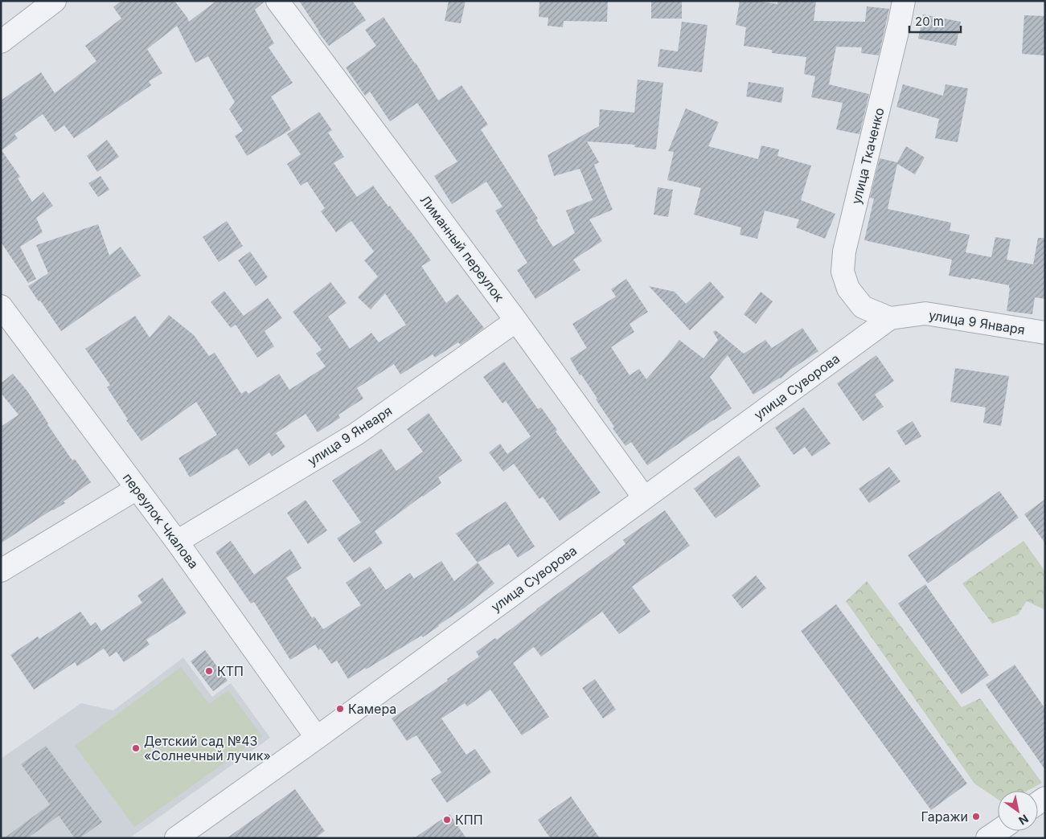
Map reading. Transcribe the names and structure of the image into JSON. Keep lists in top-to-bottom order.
{
  "streets": {
    "street": [
      "улица Ткаченко",
      "Лиманный переулок",
      "улица 9 Января",
      "улица Суворова",
      "переулок Чкалова"
    ]
  },
  "crossings": [
    ["улица Ткаченко", "улица 9 Января"],
    ["улица Ткаченко", "улица Суворова"],
    ["Лиманный переулок", "улица 9 Января"],
    ["Лиманный переулок", "улица Суворова"],
    ["улица 9 Января", "улица Суворова"],
    ["улица 9 Января", "переулок Чкалова"],
    ["улица Суворова", "переулок Чкалова"]
  ],
  "places": [
    "КТП",
    "Камера",
    "Детский сад №43 «Солнечный лучик»",
    "Гаражи",
    "КПП"
  ],
  "scale_bar": "20 m",
  "north": "bottom right"
}
